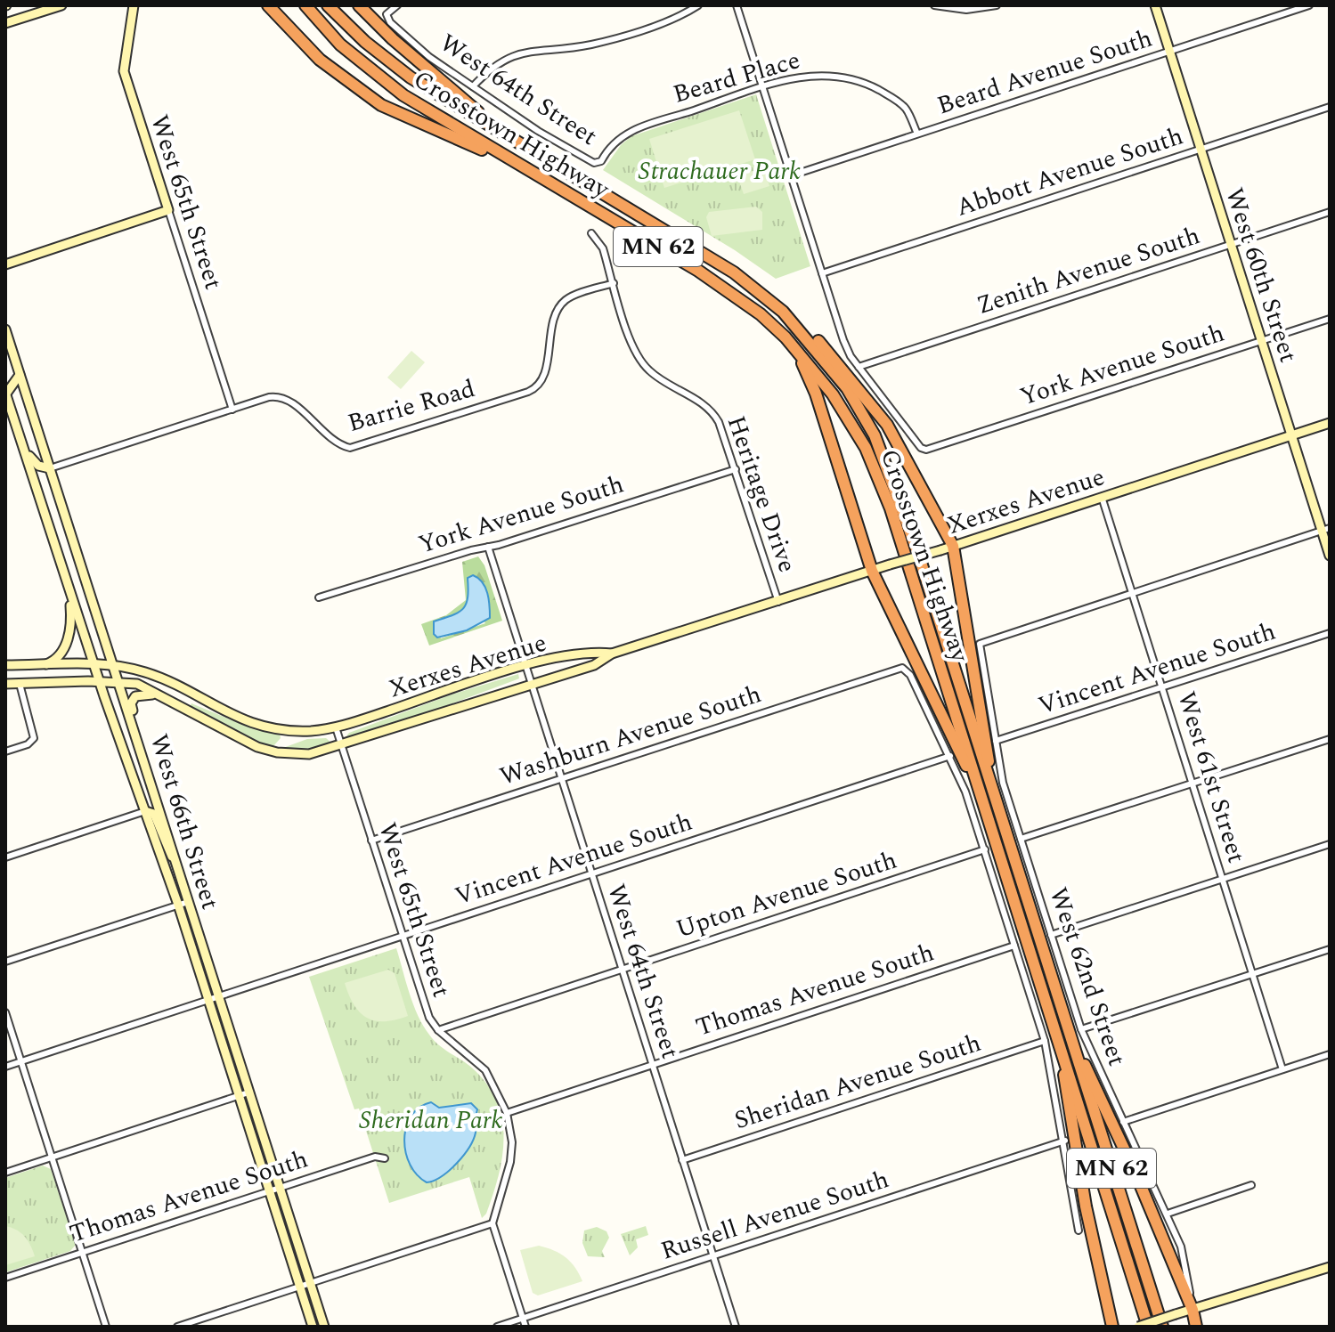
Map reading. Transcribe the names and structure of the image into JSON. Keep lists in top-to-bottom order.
{
  "streets": {
    "highway": ["Crosstown Highway", "MN 62"],
    "street": [
      "Beard Avenue South",
      "Beard Place",
      "West 64th Street",
      "Abbott Avenue South",
      "West 65th Street",
      "Zenith Avenue South",
      "West 60th Street",
      "York Avenue South",
      "Barrie Road",
      "Heritage Drive",
      "Xerxes Avenue",
      "Vincent Avenue South",
      "Washburn Avenue South",
      "West 61st Street",
      "West 66th Street",
      "Upton Avenue South",
      "West 62nd Street",
      "Thomas Avenue South",
      "Sheridan Avenue South",
      "Russell Avenue South"
    ]
  },
  "crossings": [
    ["Beard Avenue South", "Beard Place"],
    ["Beard Avenue South", "West 60th Street"],
    ["Beard Place", "West 64th Street"],
    ["West 64th Street", "York Avenue South"],
    ["West 64th Street", "Xerxes Avenue"],
    ["West 64th Street", "Vincent Avenue South"],
    ["West 64th Street", "Washburn Avenue South"],
    ["West 64th Street", "Upton Avenue South"],
    ["West 64th Street", "Thomas Avenue South"],
    ["West 64th Street", "Sheridan Avenue South"],
    ["West 64th Street", "Russell Avenue South"],
    ["Abbott Avenue South", "West 60th Street"],
    ["West 65th Street", "Barrie Road"],
    ["West 65th Street", "Xerxes Avenue"],
    ["West 65th Street", "Vincent Avenue South"],
    ["West 65th Street", "Washburn Avenue South"],
    ["West 65th Street", "Upton Avenue South"],
    ["West 65th Street", "Thomas Avenue South"],
    ["Zenith Avenue South", "West 60th Street"],
    ["Zenith Avenue South", "York Avenue South"],
    ["West 60th Street", "York Avenue South"],
    ["West 60th Street", "Xerxes Avenue"],
    ["York Avenue South", "Heritage Drive"],
    ["Barrie Road", "Heritage Drive"],
    ["Barrie Road", "West 66th Street"],
    ["Heritage Drive", "Xerxes Avenue"],
    ["Xerxes Avenue", "West 61st Street"],
    ["Vincent Avenue South", "Washburn Avenue South"],
    ["Vincent Avenue South", "West 61st Street"],
    ["Vincent Avenue South", "West 66th Street"],
    ["Vincent Avenue South", "West 62nd Street"],
    ["West 61st Street", "West 62nd Street"],
    ["West 66th Street", "Thomas Avenue South"]
  ],
  "parks": ["Strachauer Park", "Sheridan Park"]
}
